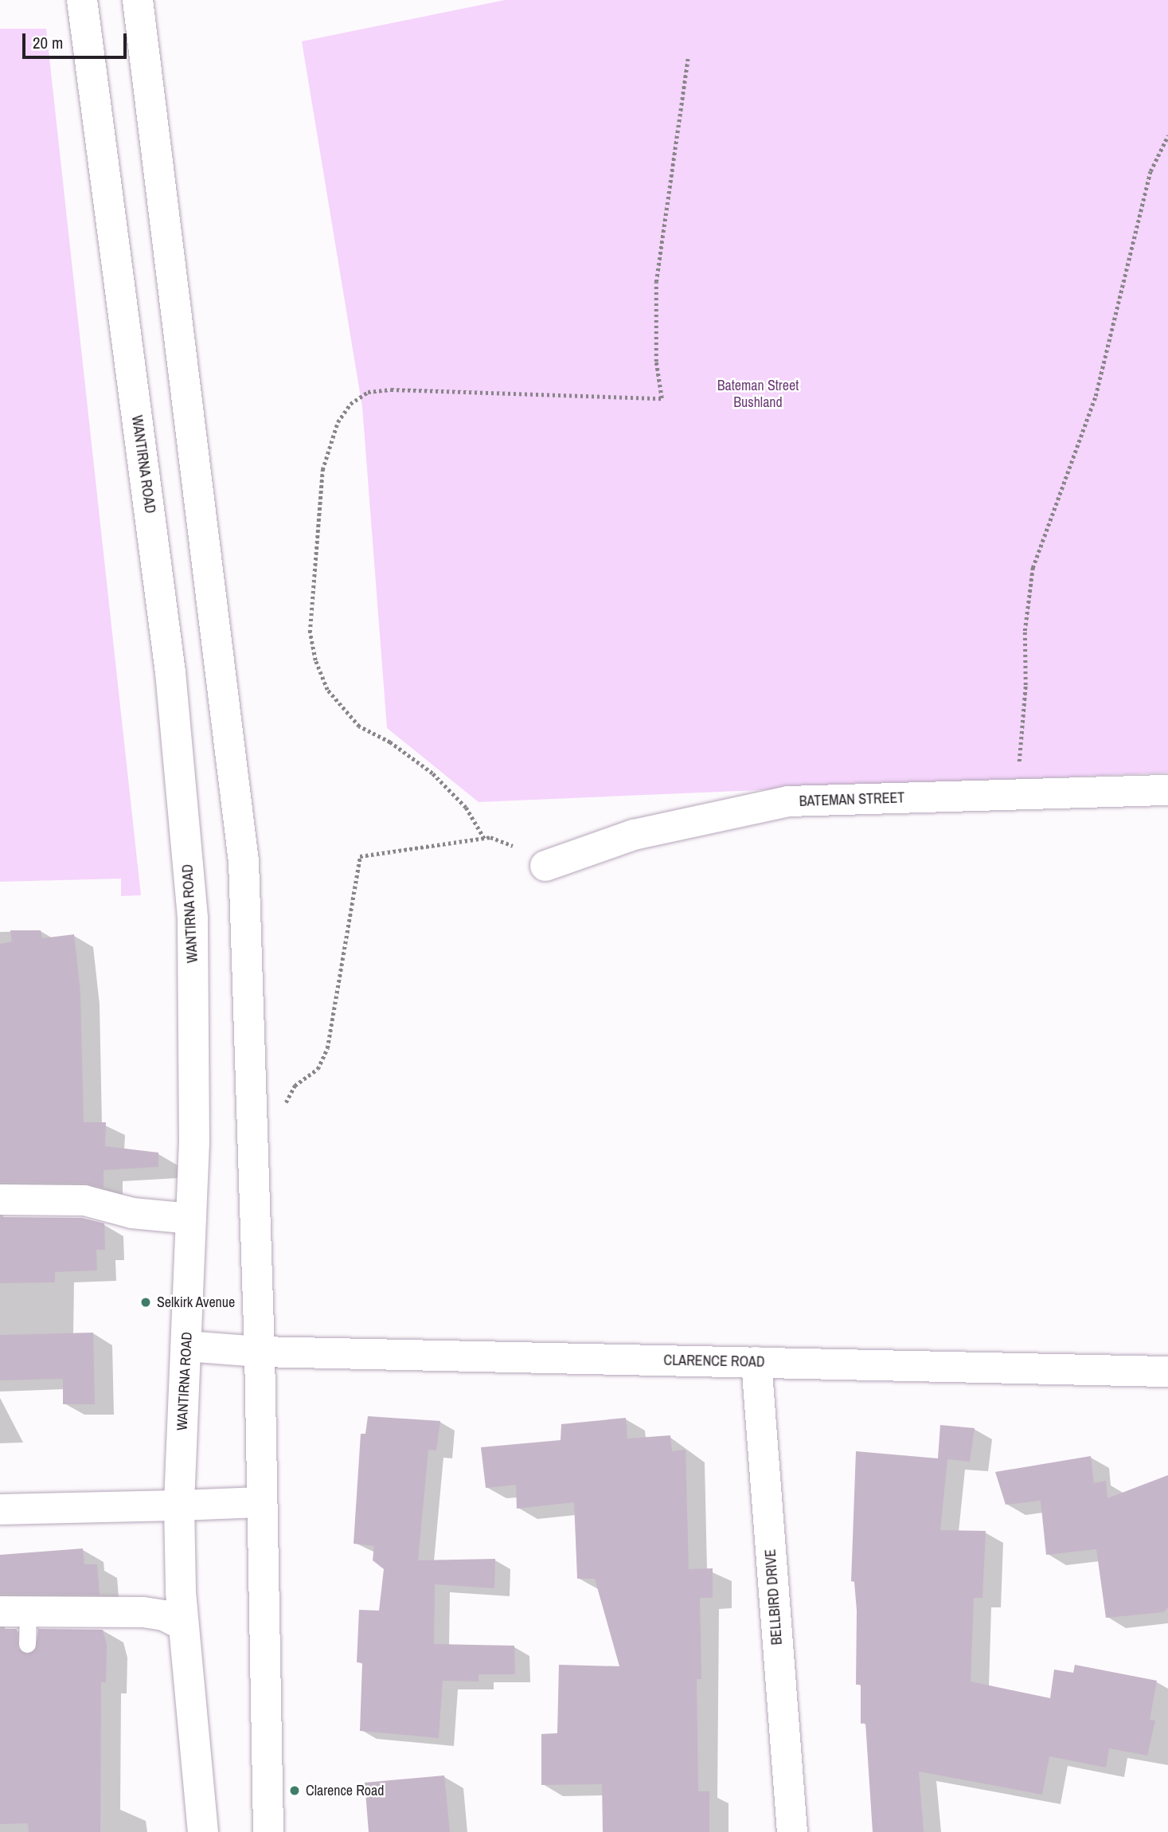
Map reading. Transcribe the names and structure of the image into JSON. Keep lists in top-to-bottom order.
{
  "streets": {
    "main road": [
      "WANTIRNA ROAD",
      "BATEMAN STREET",
      "CLARENCE ROAD",
      "BELLBIRD DRIVE"
    ]
  },
  "crossings": [
    ["WANTIRNA ROAD", "CLARENCE ROAD"],
    ["CLARENCE ROAD", "BELLBIRD DRIVE"]
  ],
  "parks": ["Bateman Street Bushland"],
  "places": ["Selkirk Avenue", "Clarence Road"],
  "scale_bar": "20 m"
}
